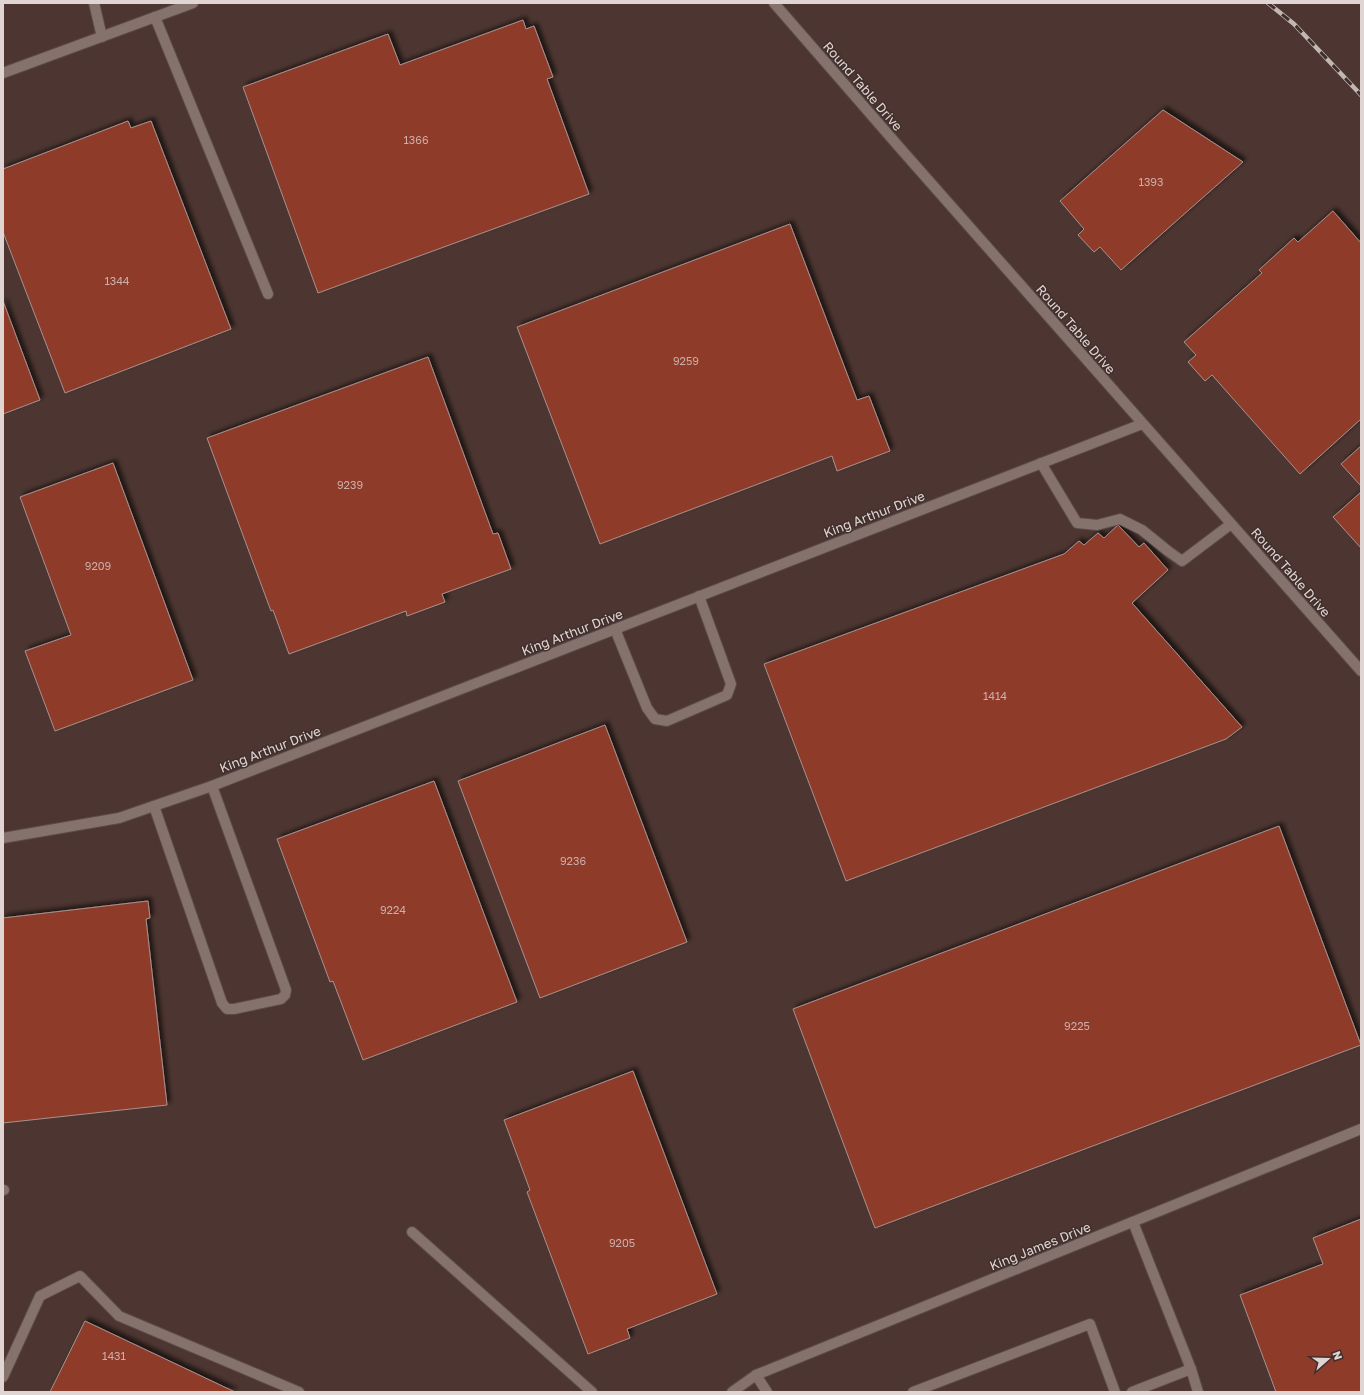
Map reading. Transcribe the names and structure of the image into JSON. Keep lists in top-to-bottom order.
{
  "streets": {
    "street": ["Round Table Drive", "King Arthur Drive", "King James Drive"]
  },
  "crossings": [
    ["Round Table Drive", "King Arthur Drive"]
  ],
  "house_numbers": [
    "1366",
    "1393",
    "1344",
    "9259",
    "9239",
    "9209",
    "1414",
    "9236",
    "9224",
    "9225",
    "9205",
    "1431"
  ],
  "north": "right"
}
